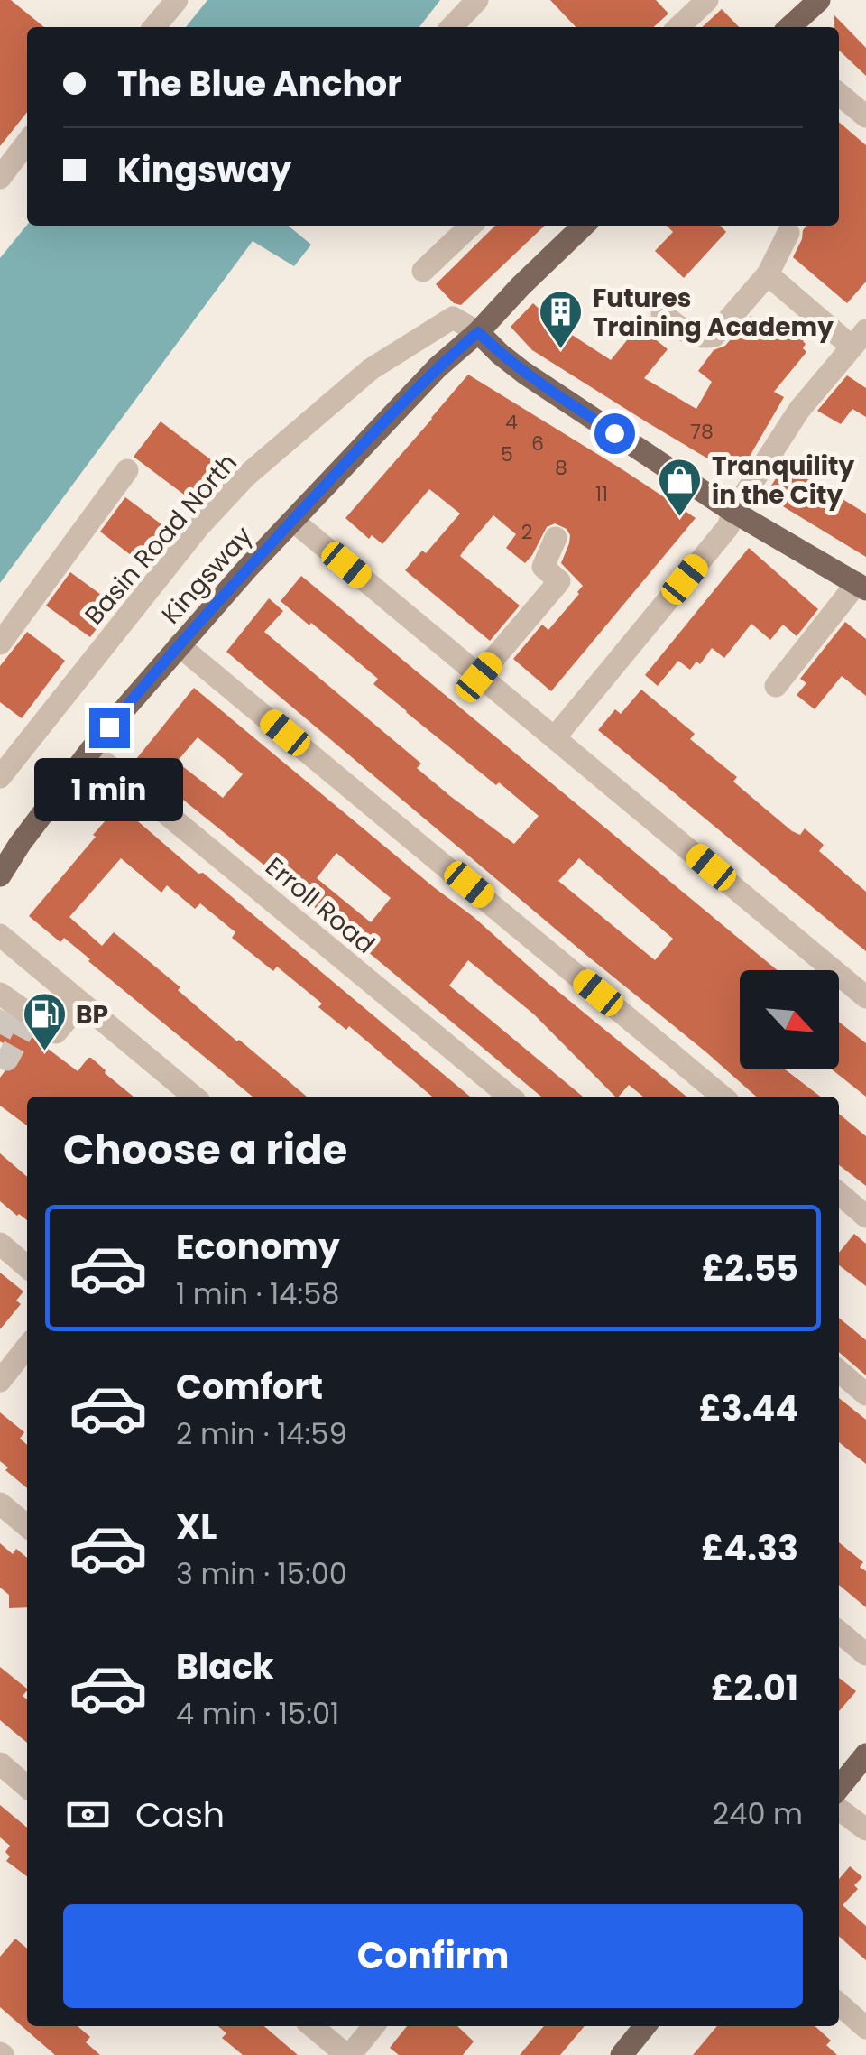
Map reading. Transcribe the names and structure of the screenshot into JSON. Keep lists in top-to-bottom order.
{
  "streets": {
    "main road": ["Kingsway"],
    "street": ["Basin Road North", "Erroll Road"]
  },
  "crossings": [
    ["Basin Road North", "Kingsway"],
    ["Kingsway", "Erroll Road"]
  ],
  "places": {
    "building": ["Futures Training Academy"],
    "shop": ["Tranquility in the City"],
    "fuel station": ["BP"]
  },
  "house_numbers": [
    "4",
    "78",
    "6",
    "5",
    "8",
    "11",
    "2"
  ],
  "north": "bottom right",
  "page": {
    "banner": ["The Blue Anchor", "Kingsway"],
    "bubble": "1 min",
    "heading": "Choose a ride",
    "list": [
      {
        "name": "Economy",
        "note": "1 min · 14:58",
        "value": "£2.55"
      },
      {
        "name": "Comfort",
        "note": "2 min · 14:59",
        "value": "£3.44"
      },
      {
        "name": "XL",
        "note": "3 min · 15:00",
        "value": "£4.33"
      },
      {
        "name": "Black",
        "note": "4 min · 15:01",
        "value": "£2.01"
      }
    ],
    "pay": ["Cash", "240 m"],
    "buttons": "Confirm"
  }
}
